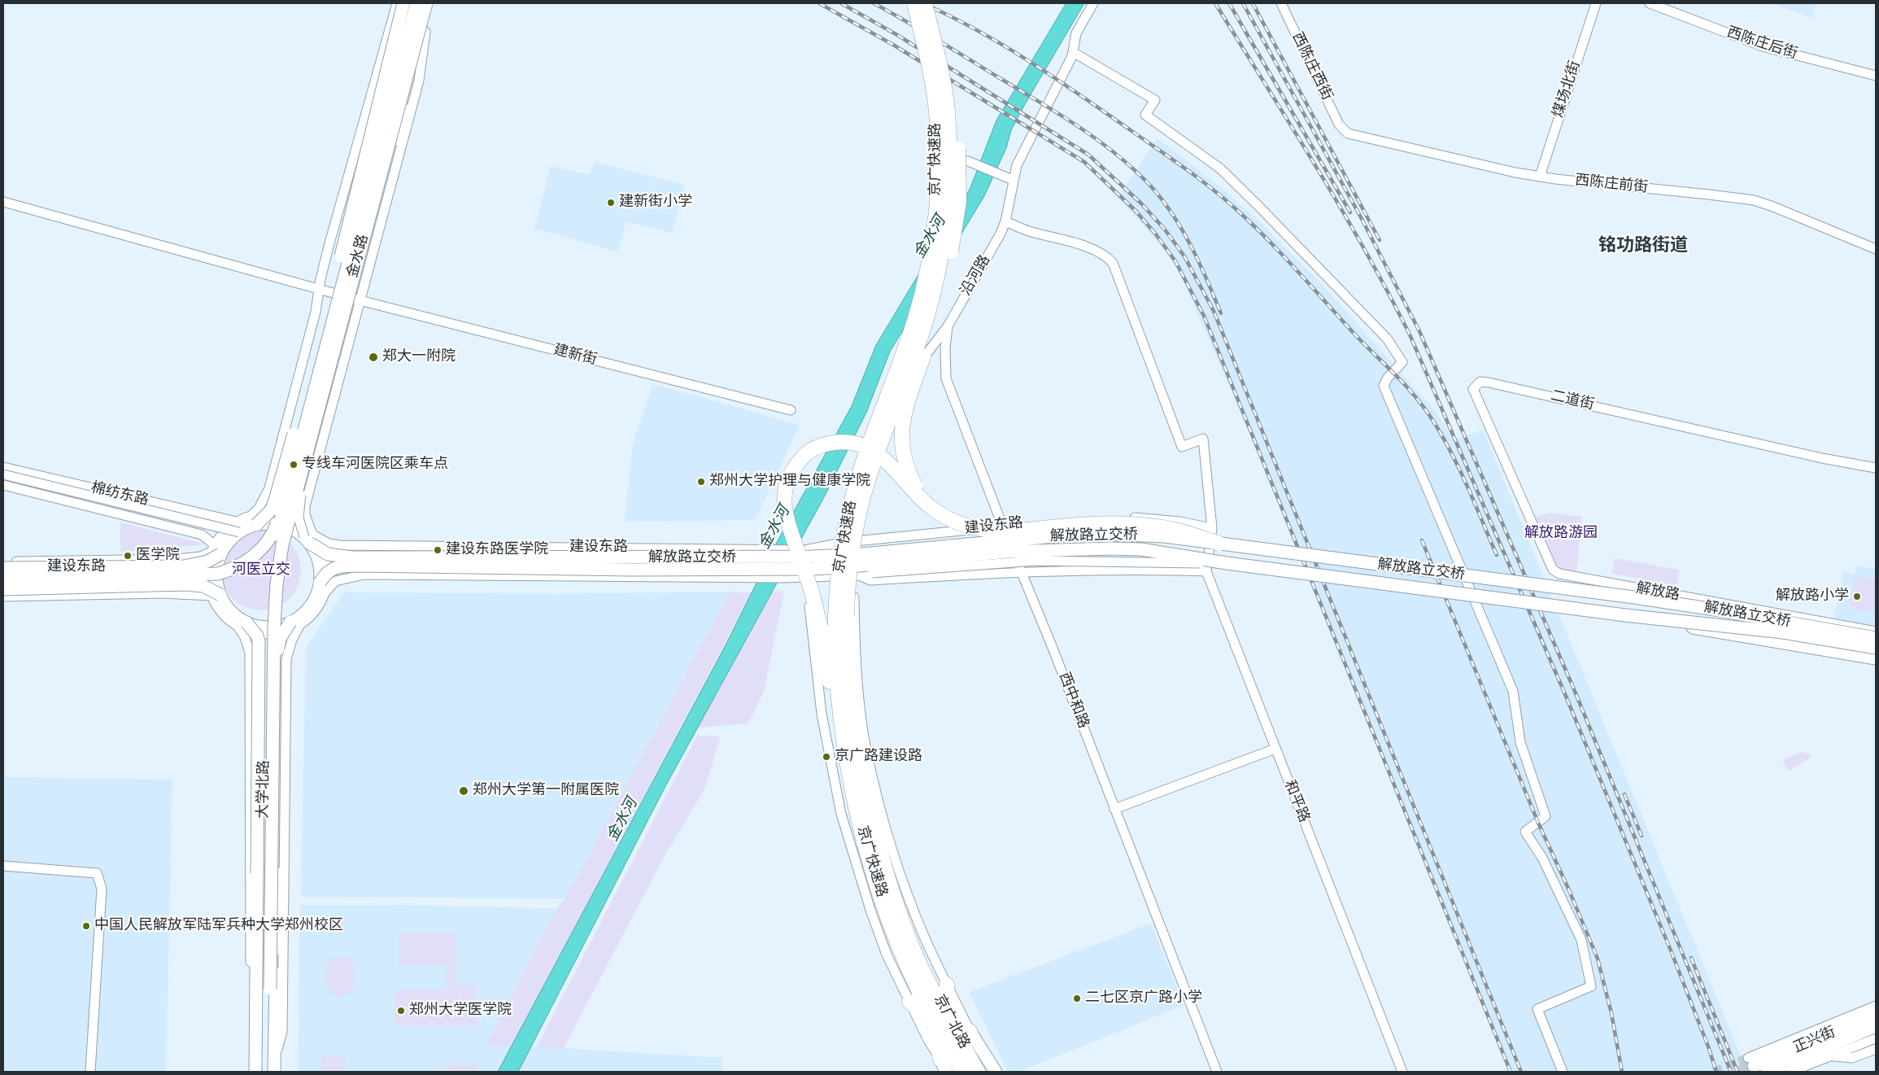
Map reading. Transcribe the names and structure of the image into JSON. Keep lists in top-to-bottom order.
{
  "streets": {
    "highway": ["京广快速路", "京广北路"],
    "main road": [
      "金水路",
      "建设东路",
      "解放路立交桥",
      "大学北路",
      "正兴街"
    ],
    "street": [
      "西陈庄后街",
      "西陈庄西街",
      "煤场北街",
      "西陈庄前街",
      "沿河路",
      "建新街",
      "二道街",
      "棉纺东路",
      "解放路",
      "西中和路",
      "和平路"
    ]
  },
  "crossings": [
    ["西陈庄西街", "西陈庄前街"],
    ["煤场北街", "西陈庄前街"],
    ["京广快速路", "京广北路"],
    ["金水路", "大学北路"],
    ["沿河路", "建设东路"],
    ["沿河路", "西中和路"],
    ["沿河路", "和平路"],
    ["二道街", "解放路"],
    ["棉纺东路", "建设东路"],
    ["建设东路", "解放路立交桥"],
    ["建设东路", "西中和路"],
    ["建设东路", "和平路"]
  ],
  "districts": ["铭功路街道"],
  "water": ["金水河"],
  "parks": ["解放路游园", "河医立交"],
  "places": [
    "建新街小学",
    "郑大一附院",
    "专线车河医院区乘车点",
    "郑州大学护理与健康学院",
    "建设东路医学院",
    "医学院",
    "解放路小学",
    "京广路建设路",
    "郑州大学第一附属医院",
    "中国人民解放军陆军兵种大学郑州校区",
    "二七区京广路小学",
    "郑州大学医学院"
  ]
}
